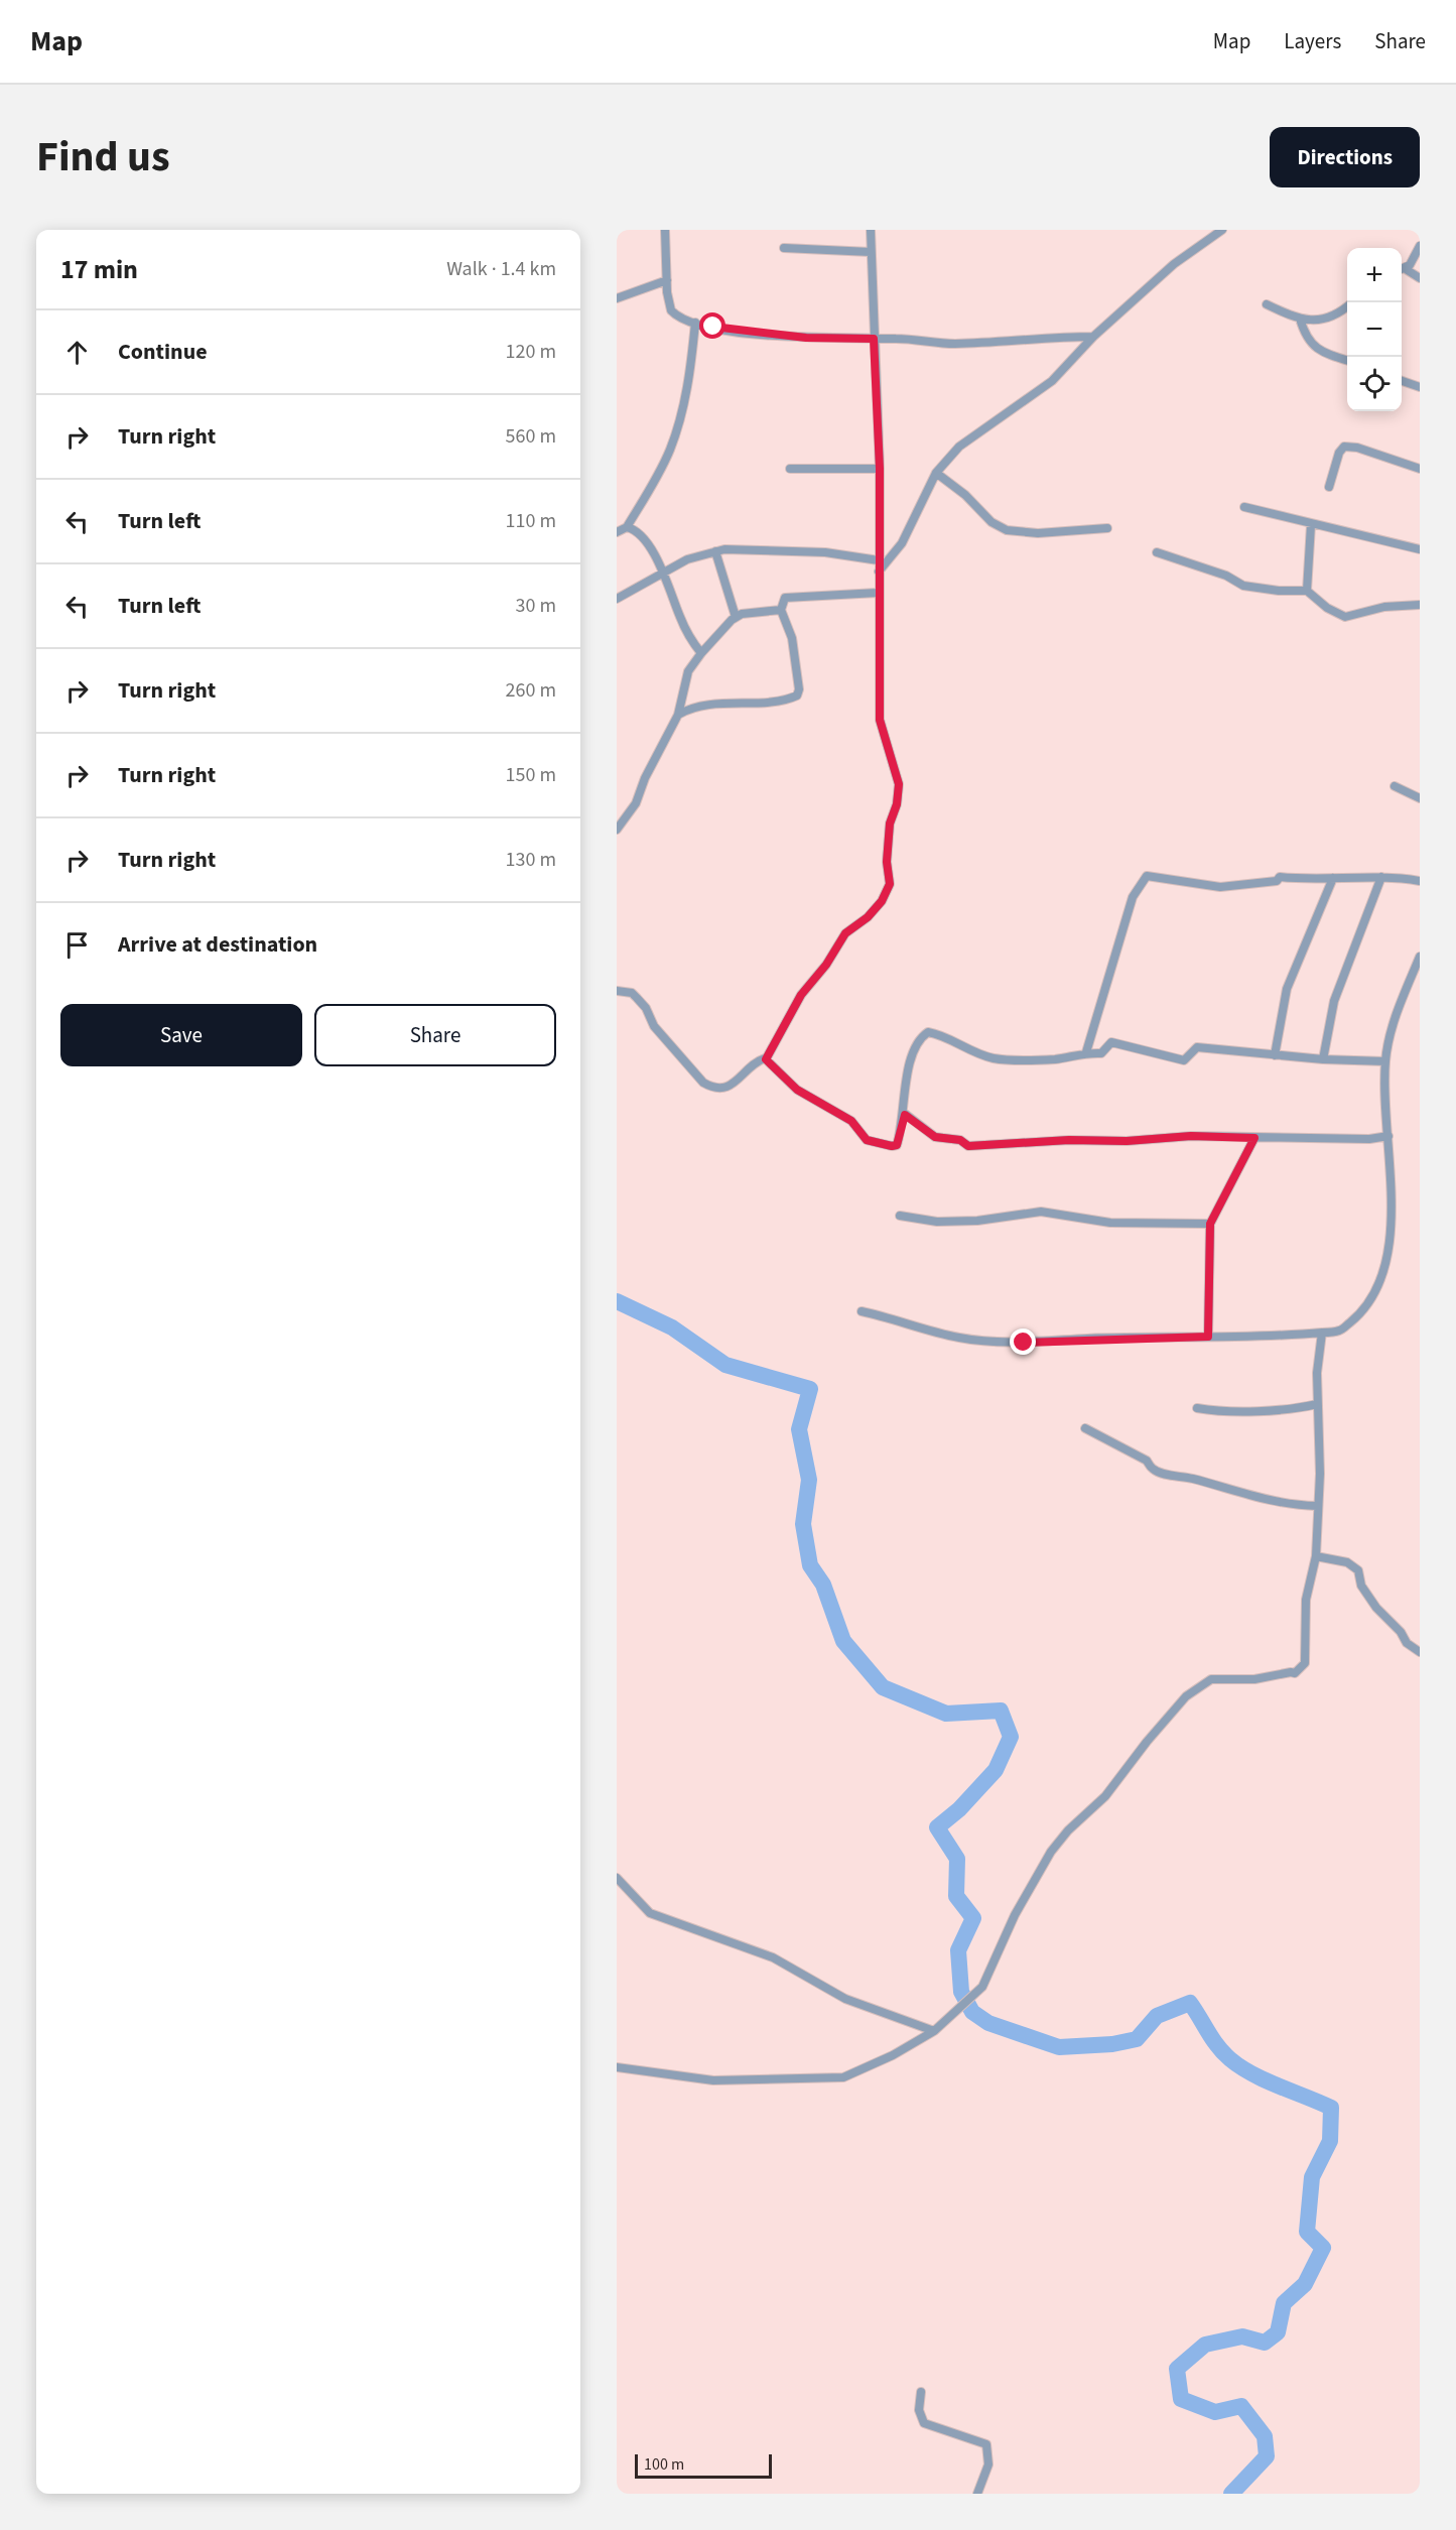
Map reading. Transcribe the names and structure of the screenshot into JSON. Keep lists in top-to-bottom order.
{
  "scale_bar": "100 m",
  "page": {
    "header": "Map",
    "nav": ["Map", "Layers", "Share"],
    "title": "Find us",
    "buttons": [
      "Directions",
      ["Save", "Share"]
    ],
    "heading": ["17 min", "Walk · 1.4 km"],
    "map_buttons": ["+", "−"],
    "list": [
      ["Continue", "120 m"],
      ["Turn right", "560 m"],
      ["Turn left", "110 m"],
      ["Turn left", "30 m"],
      ["Turn right", "260 m"],
      ["Turn right", "150 m"],
      ["Turn right", "130 m"],
      "Arrive at destination"
    ],
    "scale": "100 m"
  }
}
